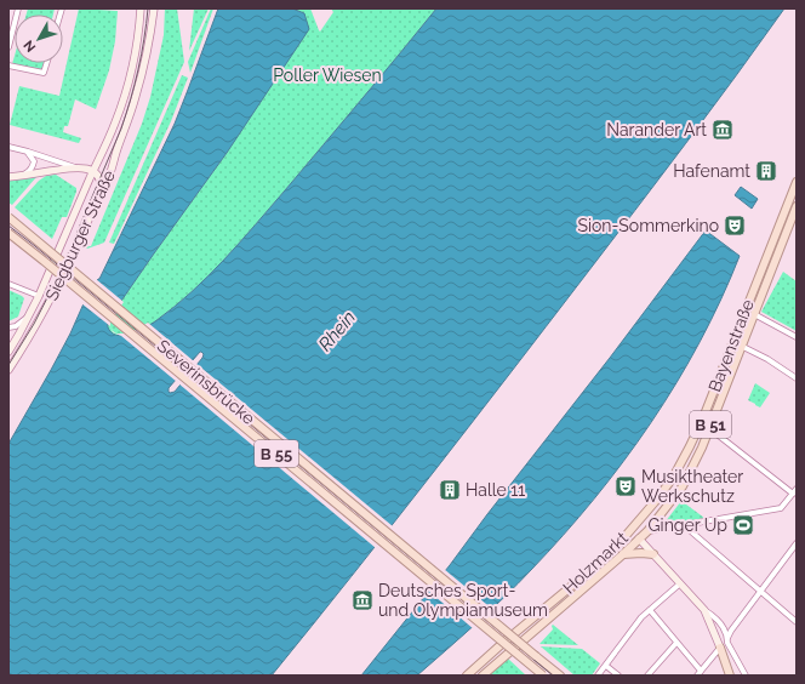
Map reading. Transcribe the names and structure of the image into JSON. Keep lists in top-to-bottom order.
{
  "streets": {
    "main road": [
      "Siegburger Straße",
      "Bayenstraße",
      "Severinsbrücke",
      "B 51",
      "B 55",
      "Holzmarkt"
    ]
  },
  "crossings": [
    ["Bayenstraße", "Holzmarkt"]
  ],
  "water": ["Rhein"],
  "parks": ["Poller Wiesen"],
  "places": {
    "museum": ["Narander Art", "Deutsches Sport- und Olympiamuseum"],
    "building": ["Hafenamt", "Halle 11"],
    "theatre": ["Sion-Sommerkino", "Musiktheater Werkschutz"],
    "sports": ["Ginger Up"]
  },
  "north": "bottom left"
}
